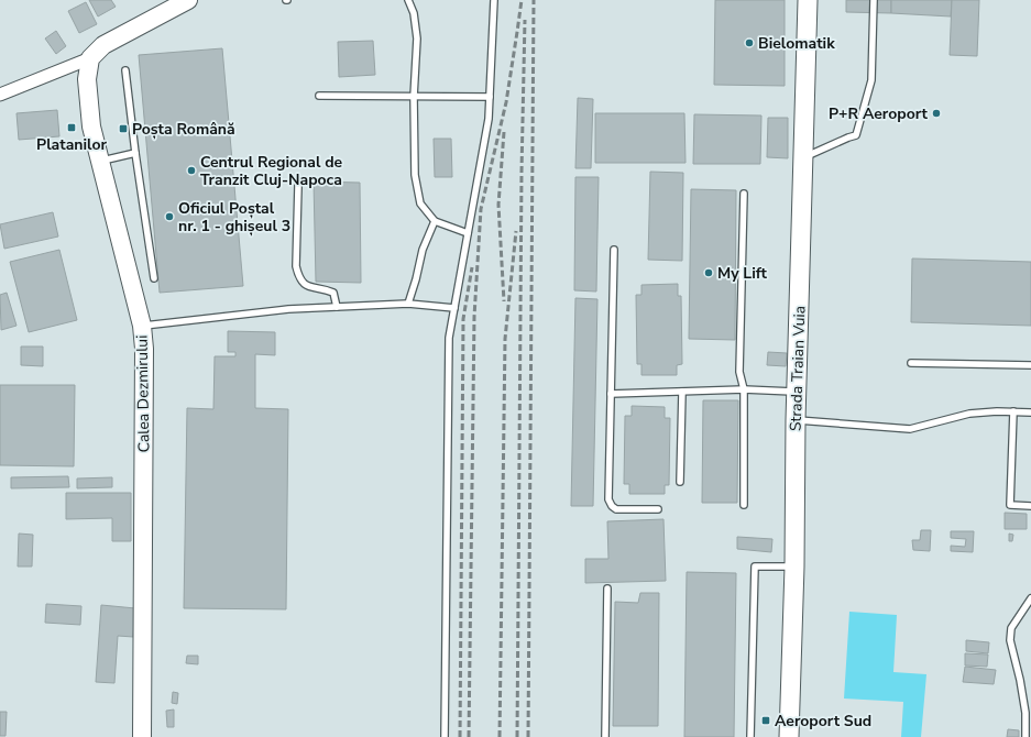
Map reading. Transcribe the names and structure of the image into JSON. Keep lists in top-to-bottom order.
{
  "streets": {
    "main road": ["Strada Traian Vuia", "Calea Dezmirului"]
  },
  "places": {
    "other": [
      "Bielomatik",
      "P+R Aeroport",
      "Centrul Regional de Tranzit Cluj-Napoca",
      "Oficiul Poștal nr. 1 - ghișeul 3",
      "My Lift"
    ],
    "transit": ["Platanilor", "Poșta Română", "Aeroport Sud"]
  }
}
